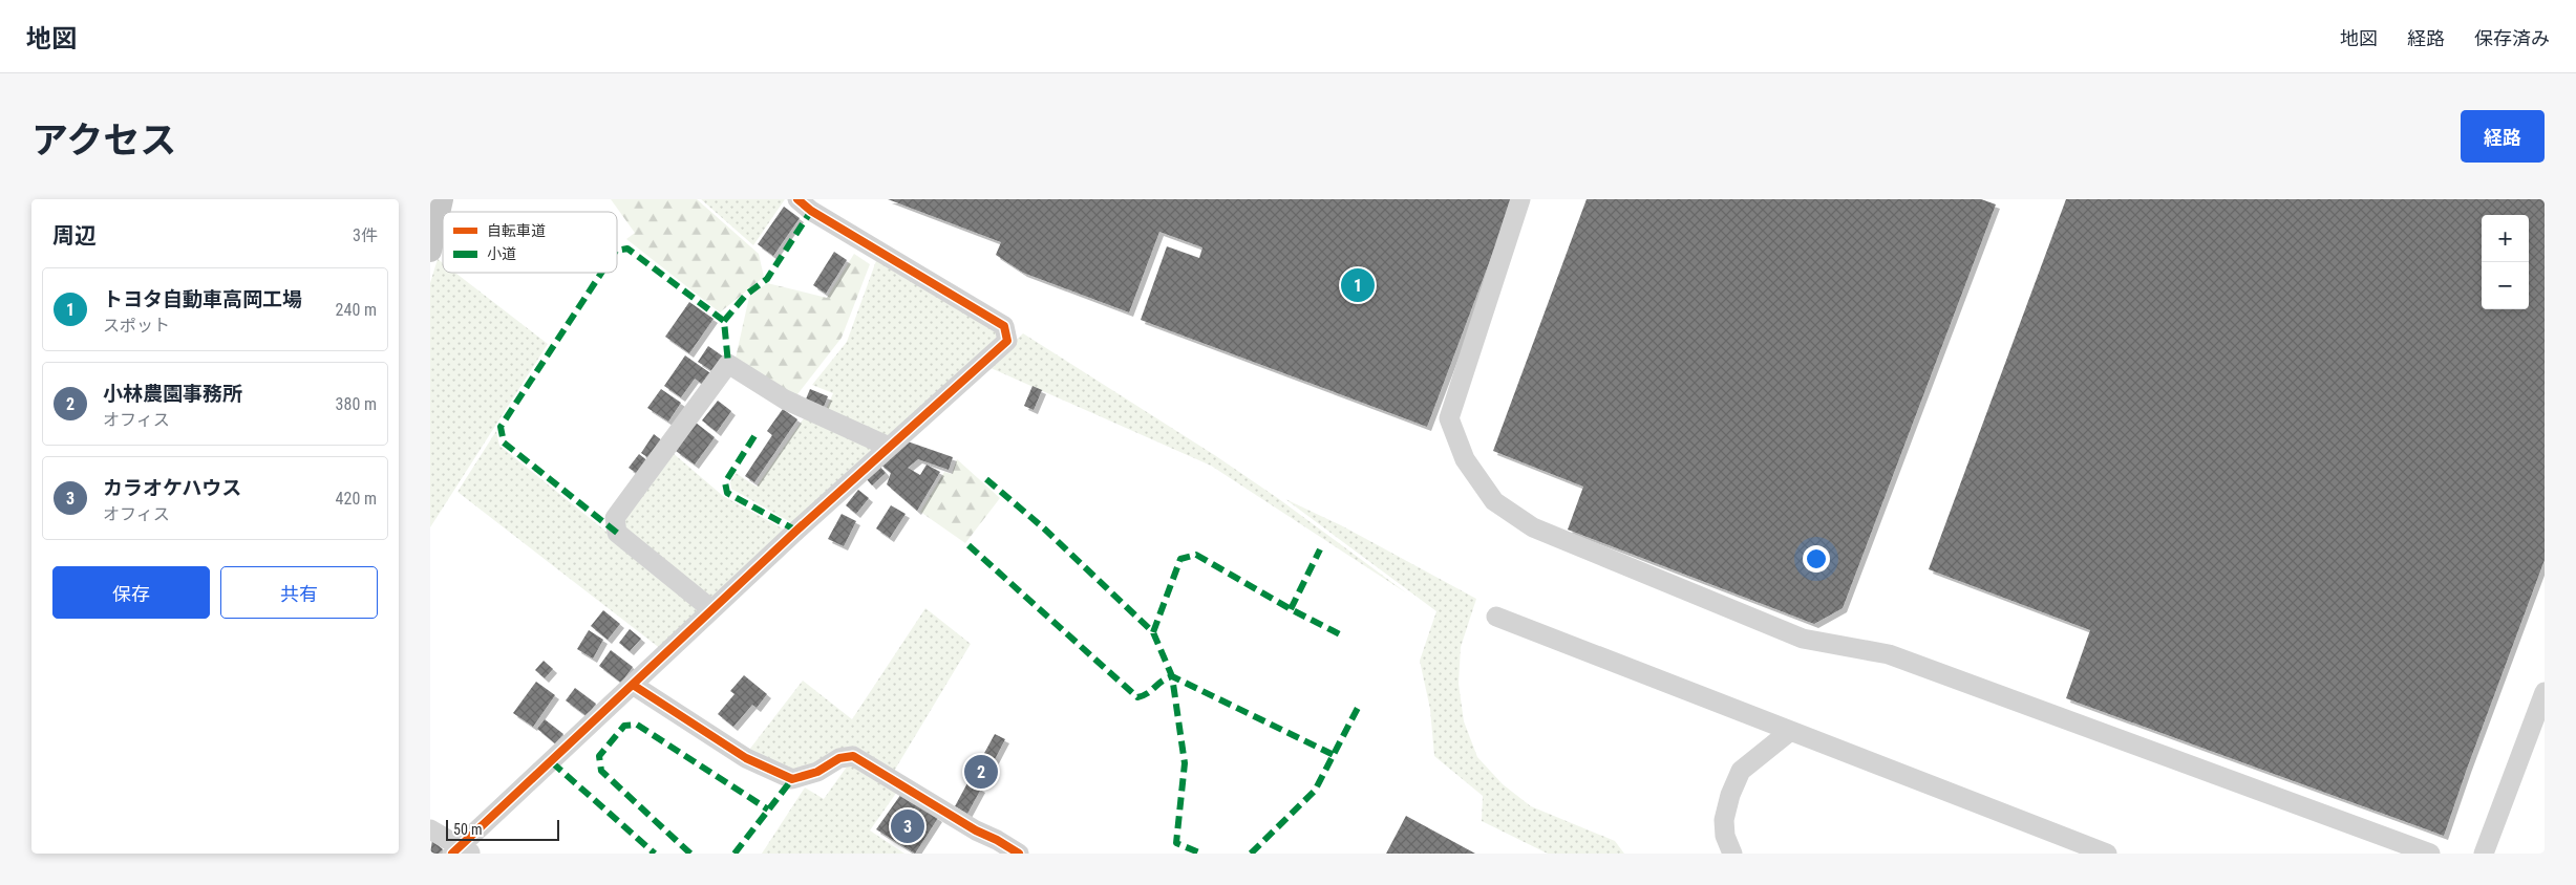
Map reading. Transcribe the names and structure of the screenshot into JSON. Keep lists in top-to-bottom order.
{
  "legend": ["自転車道", "小道"],
  "scale_bar": "50 m",
  "page": {
    "header": "地図",
    "nav": ["地図", "経路", "保存済み"],
    "title": "アクセス",
    "buttons": [
      "経路",
      ["保存", "共有"]
    ],
    "heading": ["周辺", "3件"],
    "map_buttons": ["+", "−"],
    "pins": ["1", "2", "3"],
    "list": [
      {
        "mark": "1",
        "name": "トヨタ自動車高岡工場",
        "note": "スポット",
        "value": "240 m"
      },
      {
        "mark": "2",
        "name": "小林農園事務所",
        "note": "オフィス",
        "value": "380 m"
      },
      {
        "mark": "3",
        "name": "カラオケハウス",
        "note": "オフィス",
        "value": "420 m"
      }
    ],
    "scale": "50 m"
  }
}
